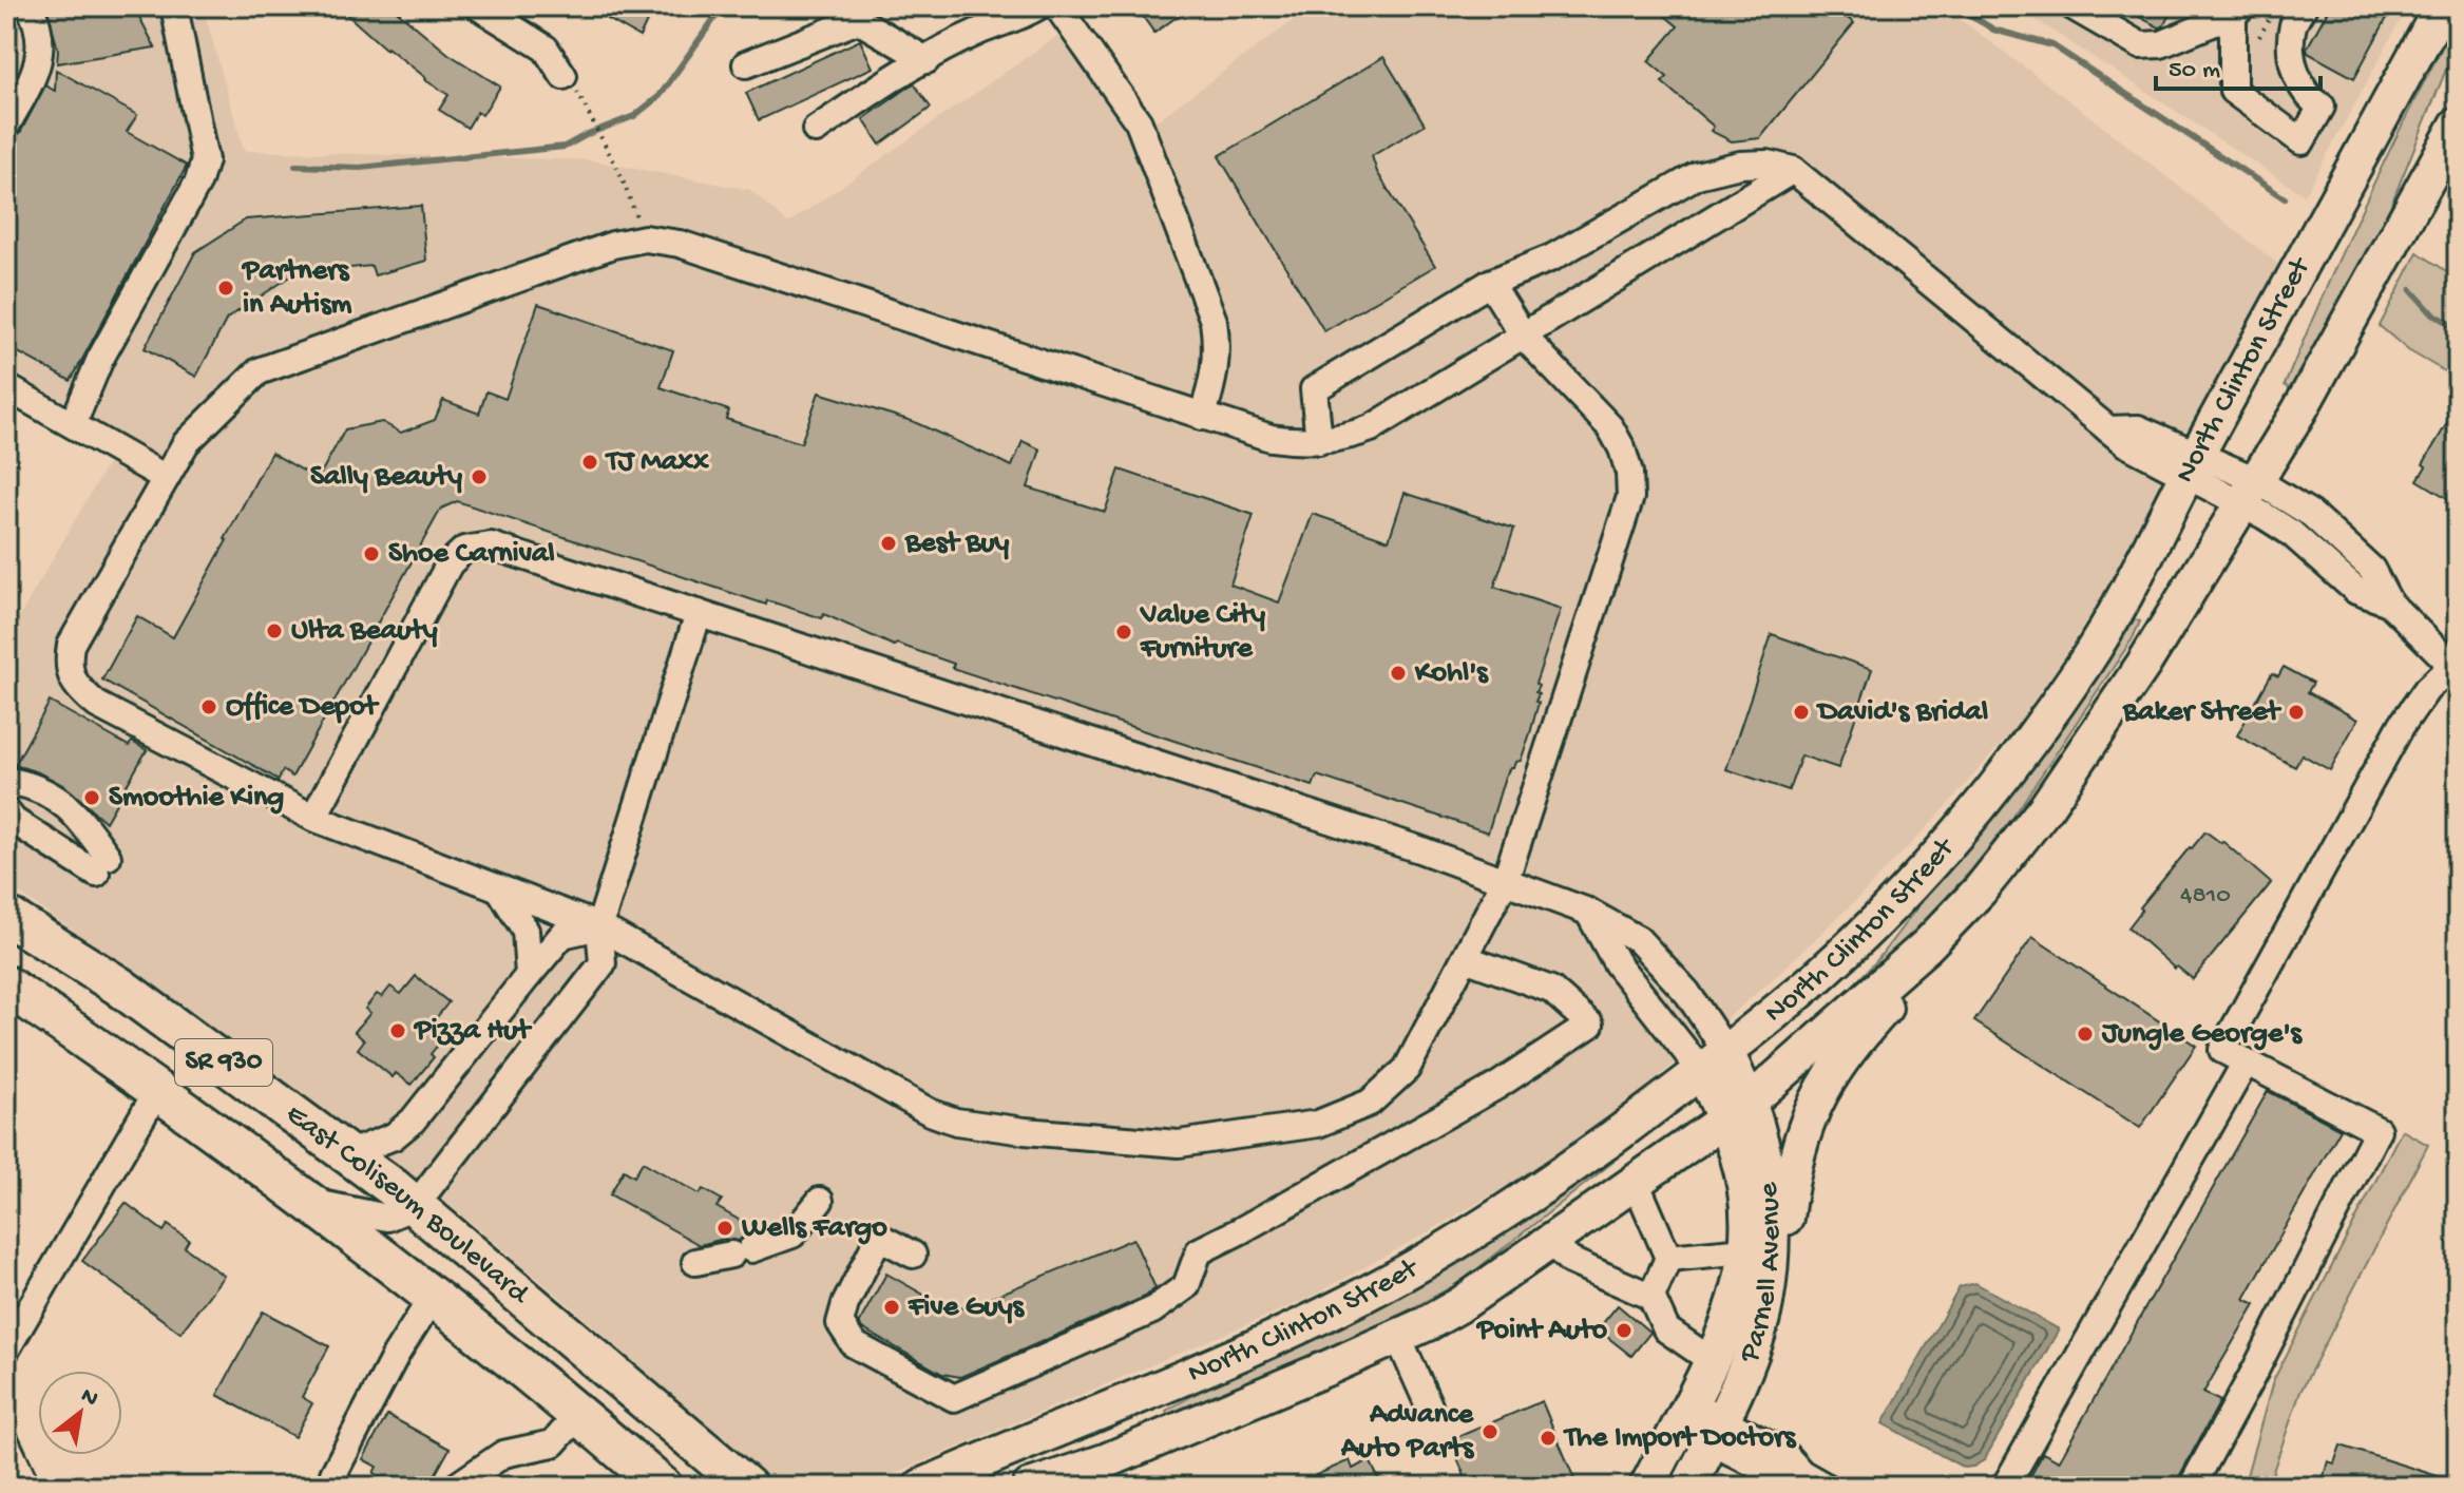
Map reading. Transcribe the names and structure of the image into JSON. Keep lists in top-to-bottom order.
{
  "streets": {
    "highway": ["SR 930", "East Coliseum Boulevard"],
    "main road": ["North Clinton Street", "Parnell Avenue"]
  },
  "crossings": [
    ["North Clinton Street", "Parnell Avenue"]
  ],
  "places": [
    "Partners in Autism",
    "TJ Maxx",
    "Sally Beauty",
    "Best Buy",
    "Shoe Carnival",
    "Ulta Beauty",
    "Value City Furniture",
    "Kohl's",
    "Office Depot",
    "David's Bridal",
    "Baker Street",
    "Smoothie King",
    "Pizza Hut",
    "Jungle George's",
    "Wells Fargo",
    "Five Guys",
    "Point Auto",
    "Advance Auto Parts",
    "The Import Doctors"
  ],
  "house_numbers": ["4810"],
  "scale_bar": "50 m",
  "north": "top right"
}
